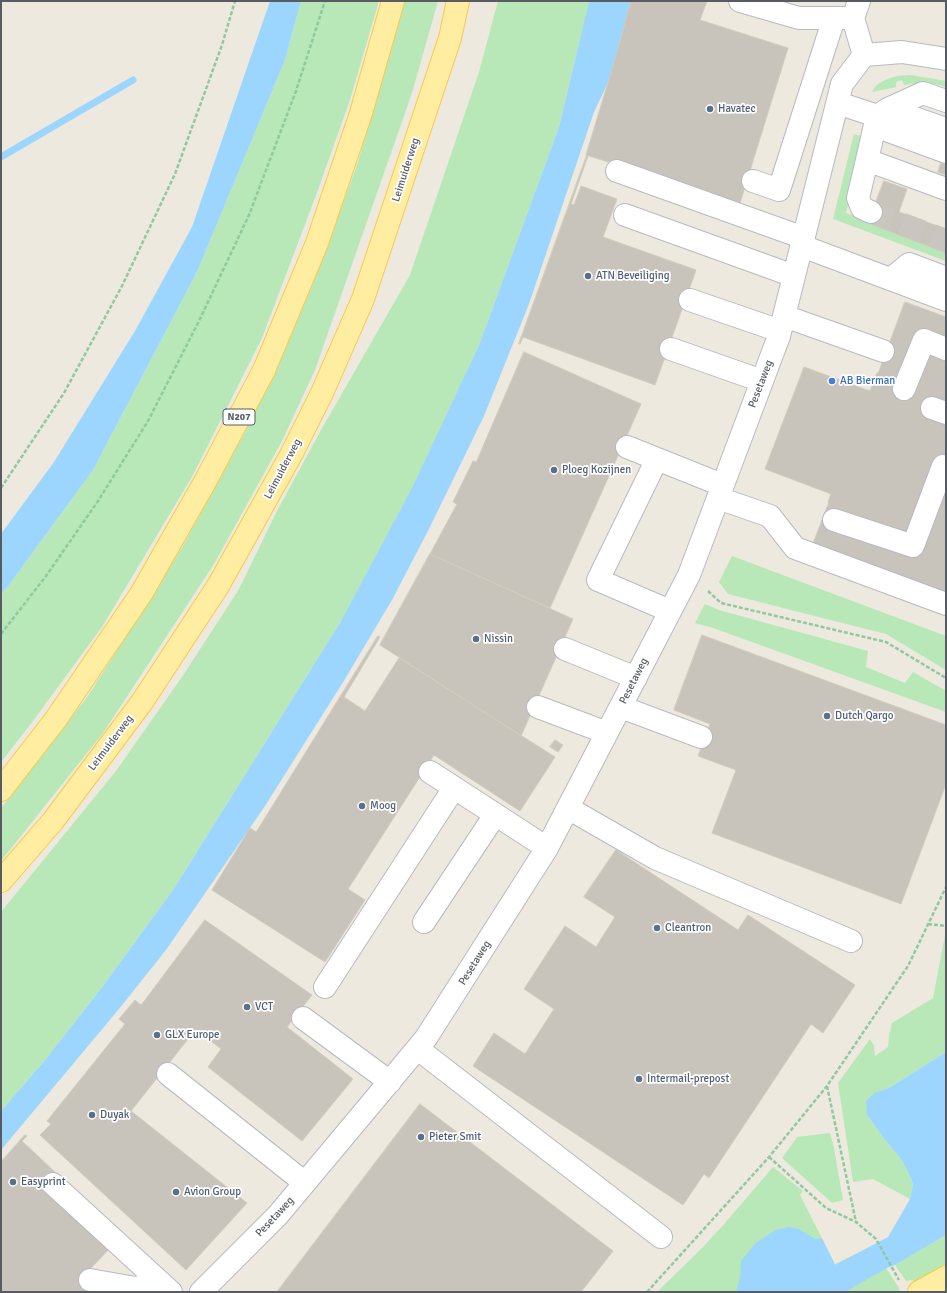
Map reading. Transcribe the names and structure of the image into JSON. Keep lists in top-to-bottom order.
{
  "streets": {
    "main road": ["Leimuiderweg", "N207"],
    "street": ["Pesetaweg"]
  },
  "places": [
    "Havatec",
    "ATN Beveiliging",
    "AB Bierman",
    "Ploeg Kozijnen",
    "Nissin",
    "Dutch Qargo",
    "Moog",
    "Cleantron",
    "VCT",
    "GLX Europe",
    "Intermail-prepost",
    "Duyak",
    "Pieter Smit",
    "Easyprint",
    "Avion Group"
  ]
}
